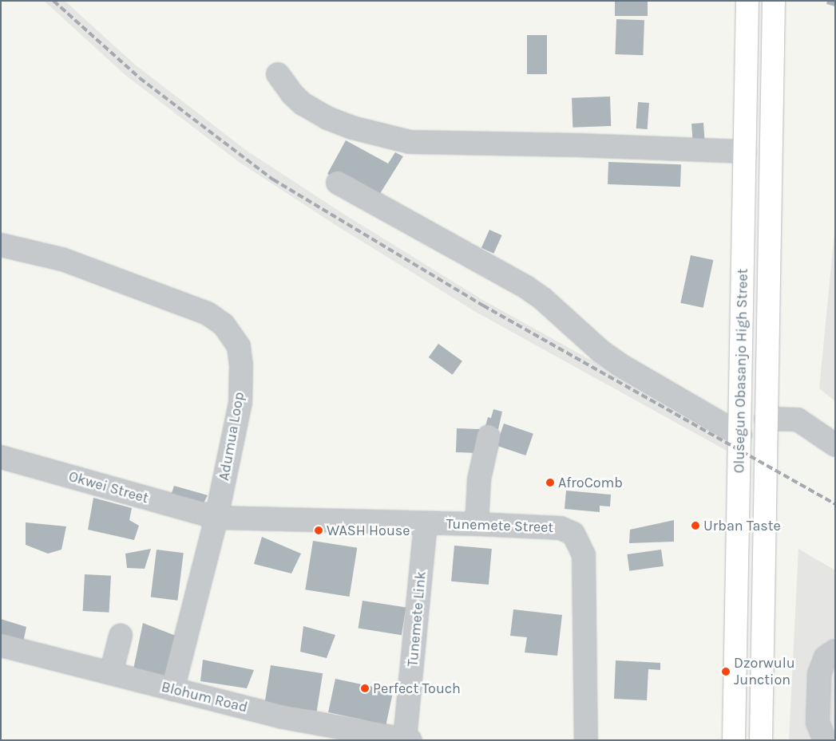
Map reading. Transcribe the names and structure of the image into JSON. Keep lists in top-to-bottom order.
{
  "streets": {
    "main road": ["Olusegun Obasanjo High Street"],
    "street": [
      "Adumua Loop",
      "Okwei Street",
      "Tunemete Street",
      "Tunemete Link",
      "Blohum Road"
    ]
  },
  "crossings": [
    ["Adumua Loop", "Okwei Street"],
    ["Adumua Loop", "Tunemete Street"],
    ["Adumua Loop", "Blohum Road"],
    ["Okwei Street", "Tunemete Street"],
    ["Tunemete Street", "Tunemete Link"],
    ["Tunemete Link", "Blohum Road"]
  ],
  "places": [
    "AfroComb",
    "Urban Taste",
    "WASH House",
    "Dzorwulu Junction",
    "Perfect Touch"
  ]
}
